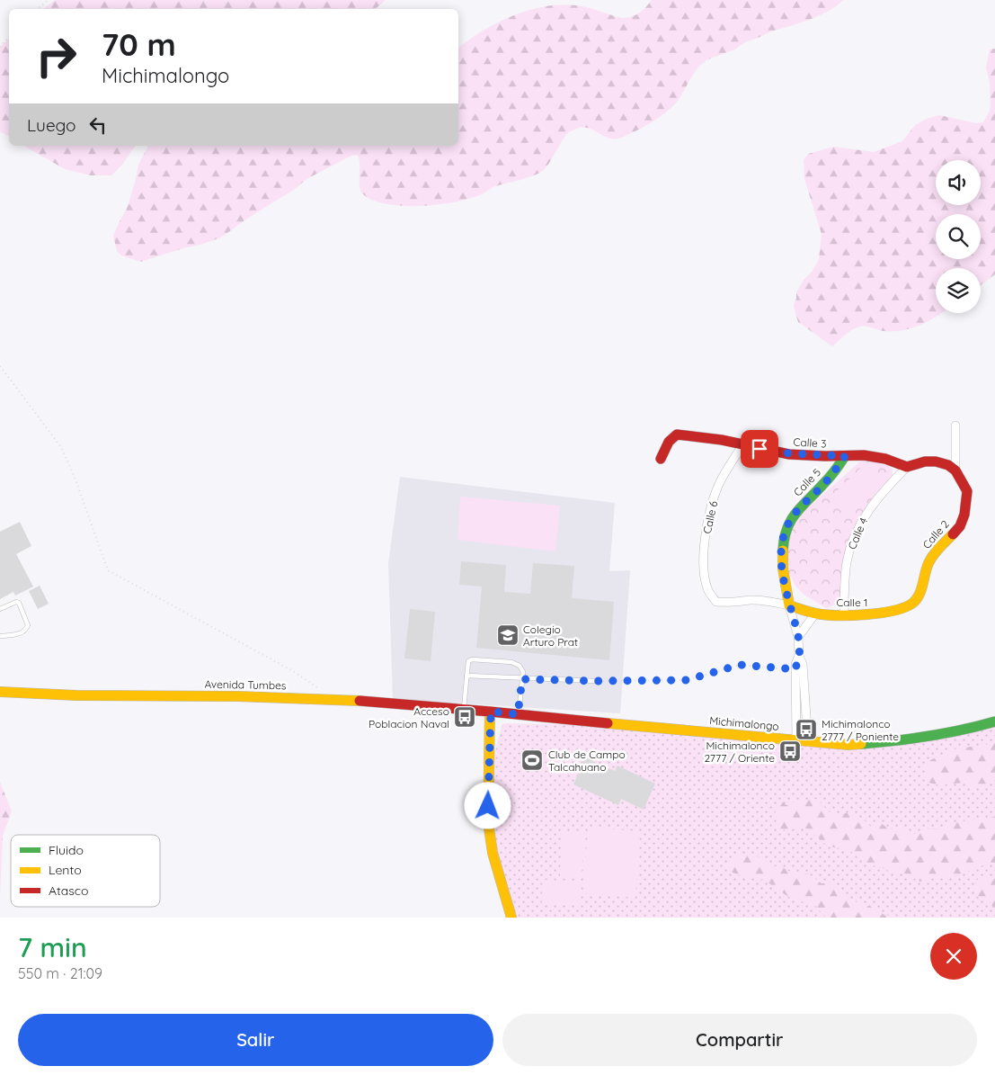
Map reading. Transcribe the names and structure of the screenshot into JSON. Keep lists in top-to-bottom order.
{
  "streets": {
    "main road": [
      "Calle 3",
      "Calle 5",
      "Calle 2",
      "Calle 1",
      "Avenida Tumbes",
      "Michimalongo"
    ],
    "street": ["Calle 6", "Calle 4"]
  },
  "crossings": [
    ["Calle 3", "Calle 5"],
    ["Calle 3", "Calle 6"],
    ["Calle 3", "Calle 4"],
    ["Calle 5", "Calle 1"],
    ["Calle 6", "Calle 1"],
    ["Calle 4", "Calle 1"],
    ["Calle 2", "Calle 1"],
    ["Avenida Tumbes", "Michimalongo"]
  ],
  "places": {
    "school or university": ["Colegio Arturo Prat"],
    "bus stop": ["Acceso Poblacion Naval", "Michimalonco 2777 / Poniente", "Michimalonco 2777 / Oriente"],
    "sports": ["Club de Campo Talcahuano"]
  },
  "legend": ["Fluido", "Lento", "Atasco"],
  "page": {
    "turn": ["70 m", "Michimalongo"],
    "then": "Luego",
    "heading": ["7 min", "550 m · 21:09"],
    "buttons": ["Salir", "Compartir"]
  }
}
